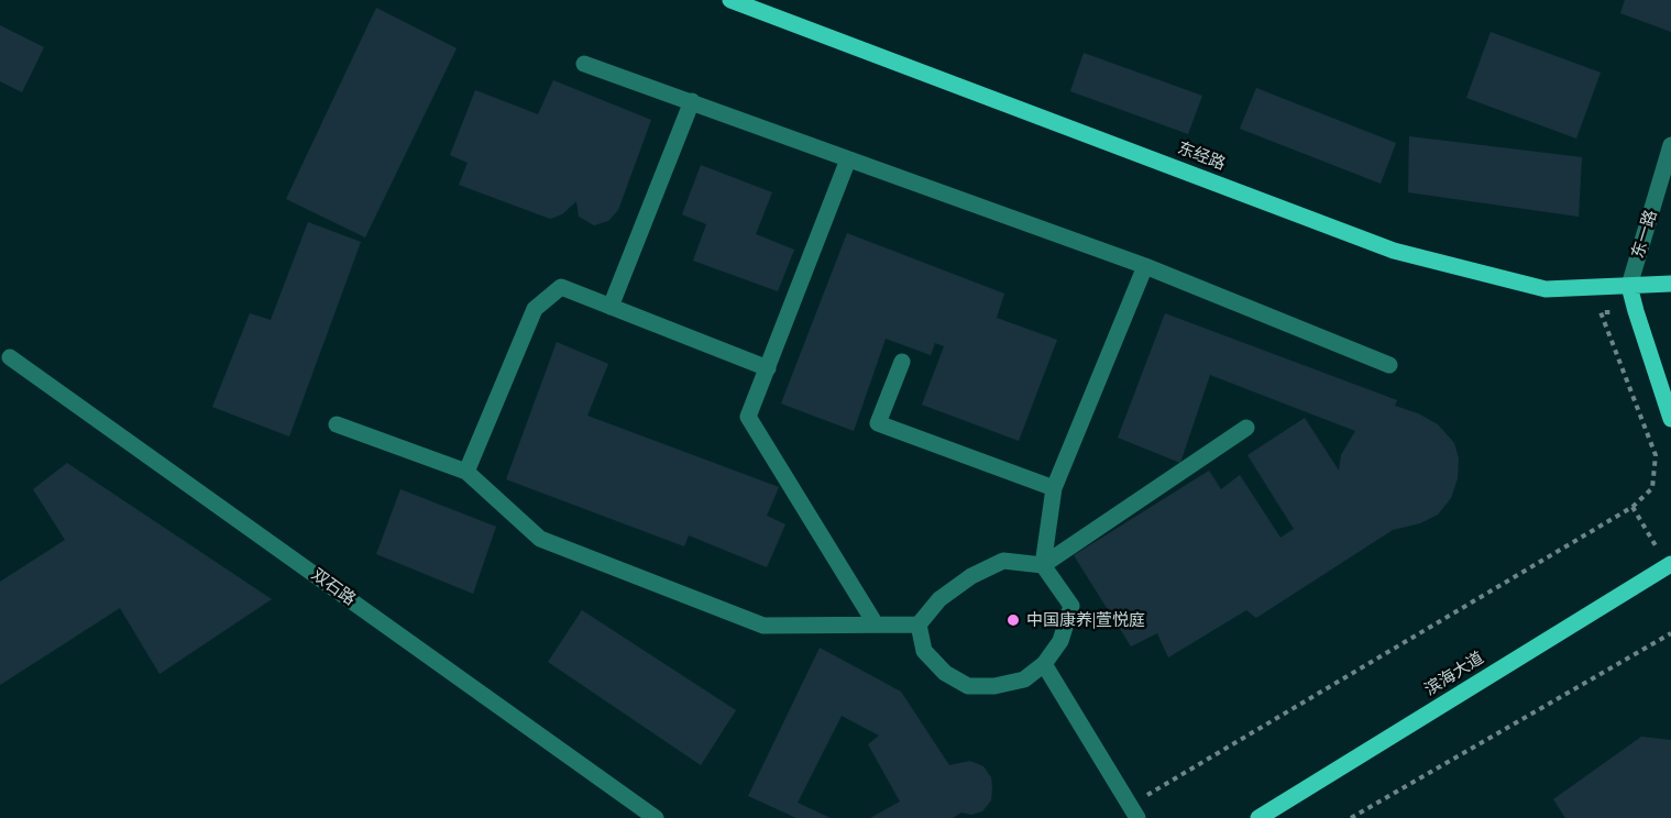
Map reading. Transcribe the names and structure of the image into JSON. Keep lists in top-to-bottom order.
{
  "streets": {
    "main road": ["东经路", "滨海大道"],
    "street": ["东一路", "双石路"]
  },
  "crossings": [
    ["东经路", "东一路"]
  ],
  "places": ["中国康养|萱悦庭"]
}
